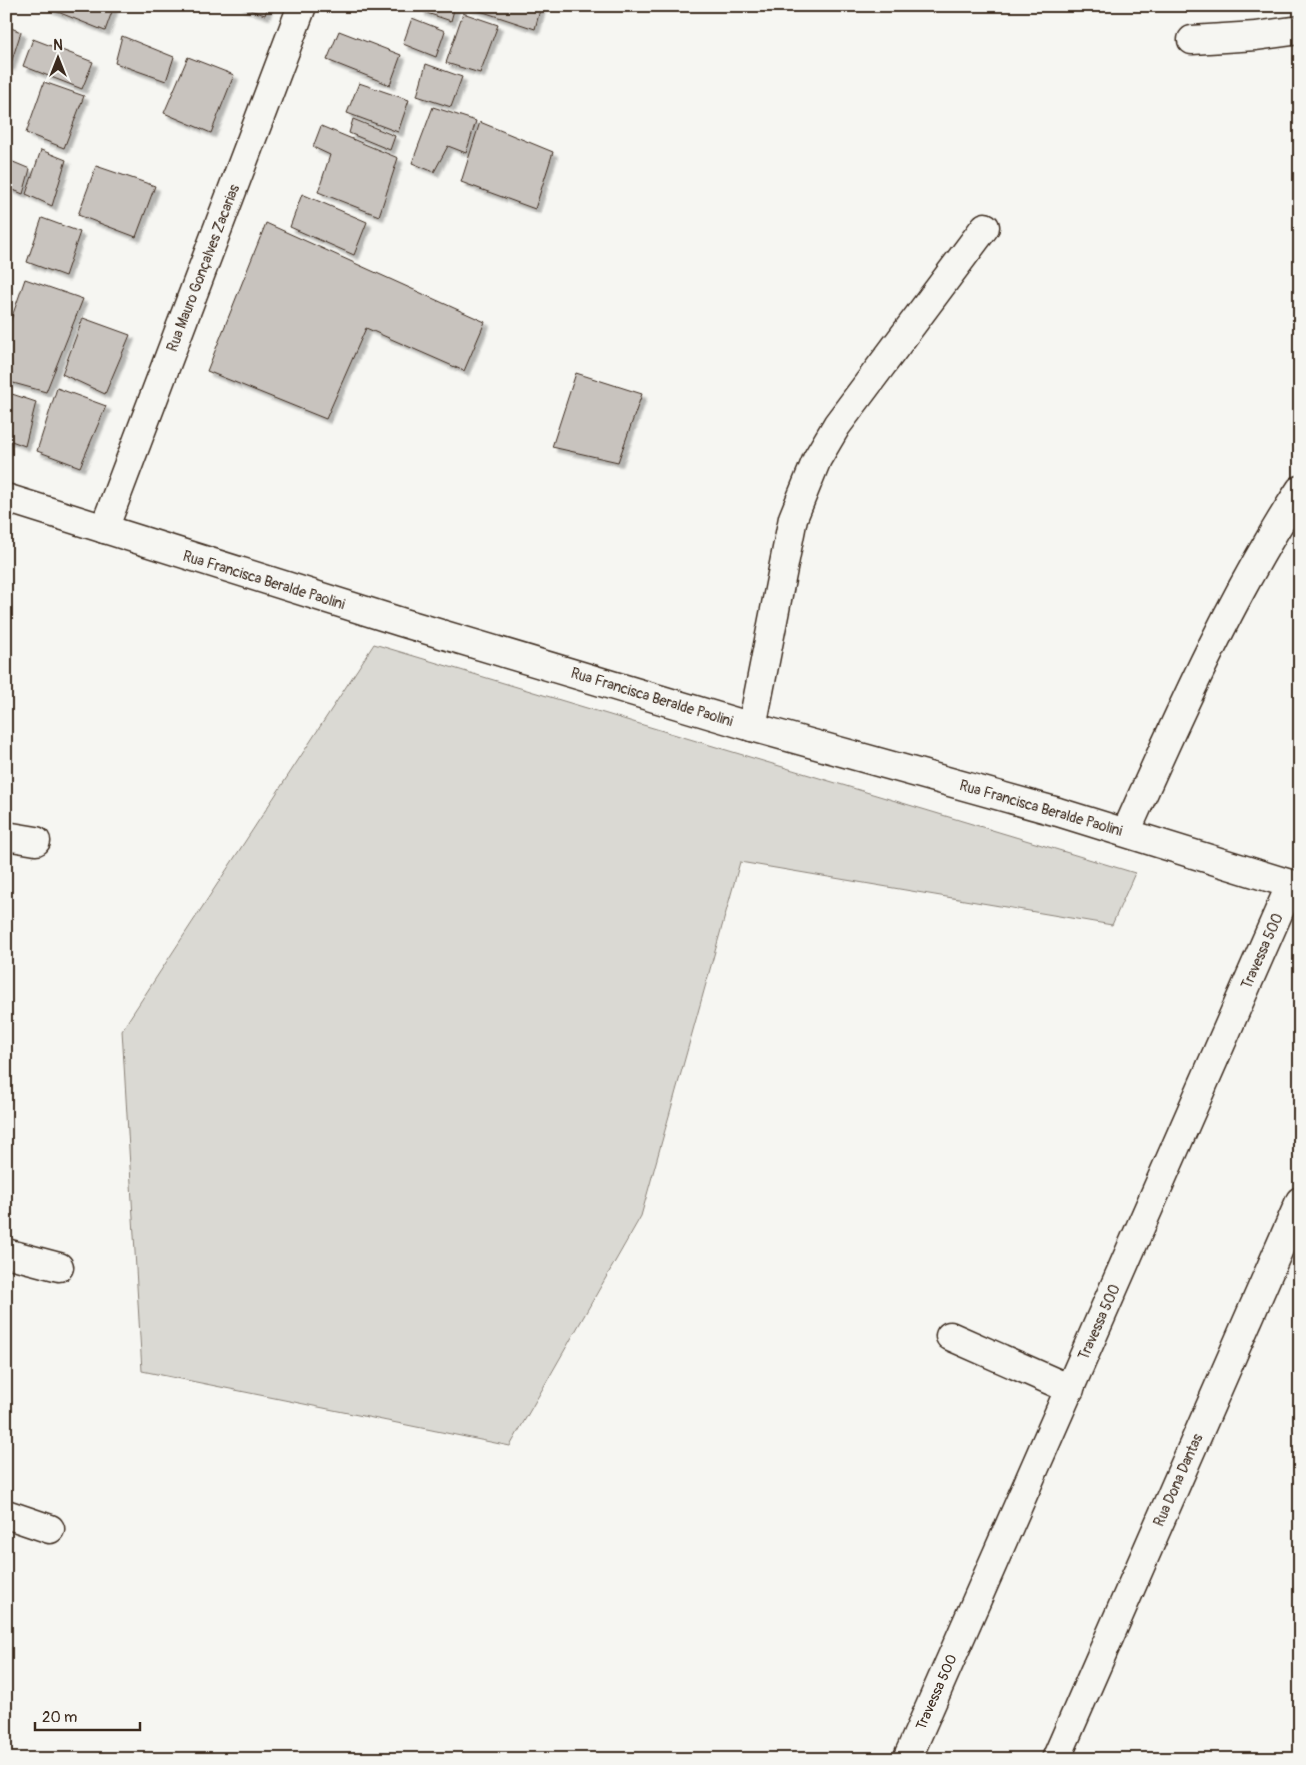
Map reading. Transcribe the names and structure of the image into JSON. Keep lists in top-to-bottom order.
{
  "streets": {
    "street": [
      "Rua Mauro Gonçalves Zacarias",
      "Rua Francisca Beralde Paolini",
      "Travessa 500",
      "Rua Dona Dantas"
    ]
  },
  "crossings": [
    ["Rua Mauro Gonçalves Zacarias", "Rua Francisca Beralde Paolini"],
    ["Rua Francisca Beralde Paolini", "Travessa 500"]
  ],
  "scale_bar": "20 m",
  "north": "top"
}
